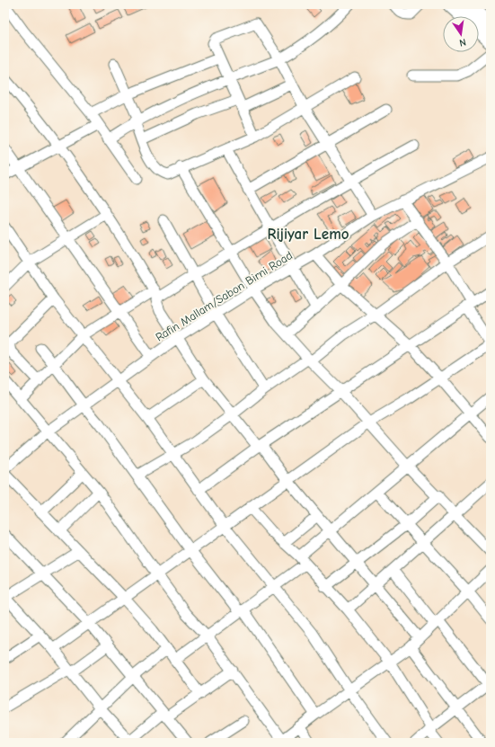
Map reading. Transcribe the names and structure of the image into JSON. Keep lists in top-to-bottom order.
{
  "streets": {
    "street": ["Rafin Mallam/Sabon Birni Road"]
  },
  "districts": ["Rijiyar Lemo"],
  "north": "bottom"
}
